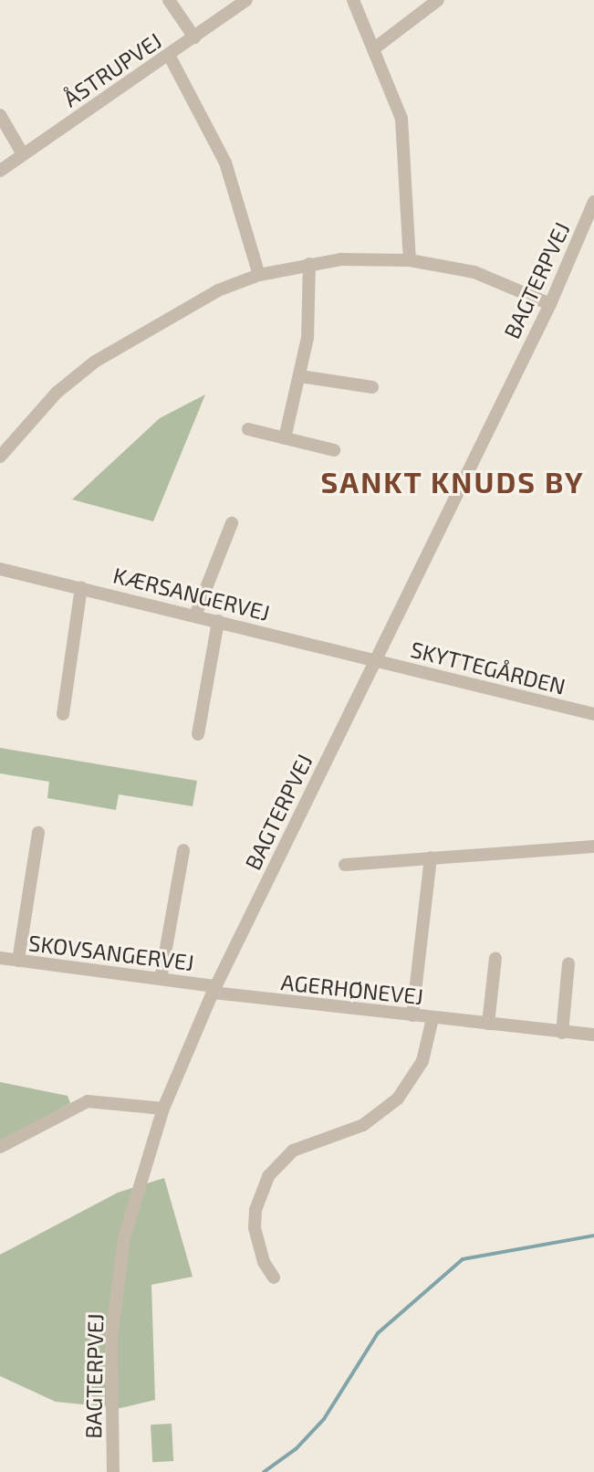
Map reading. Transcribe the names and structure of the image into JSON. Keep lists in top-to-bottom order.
{
  "streets": {
    "street": [
      "ÅSTRUPVEJ",
      "BAGTERPVEJ",
      "KÆRSANGERVEJ",
      "SKYTTEGÅRDEN",
      "SKOVSANGERVEJ",
      "AGERHØNEVEJ"
    ]
  },
  "crossings": [
    ["BAGTERPVEJ", "KÆRSANGERVEJ"],
    ["BAGTERPVEJ", "SKYTTEGÅRDEN"],
    ["BAGTERPVEJ", "SKOVSANGERVEJ"],
    ["BAGTERPVEJ", "AGERHØNEVEJ"],
    ["KÆRSANGERVEJ", "SKYTTEGÅRDEN"],
    ["SKOVSANGERVEJ", "AGERHØNEVEJ"]
  ],
  "districts": ["SANKT KNUDS BY"]
}
